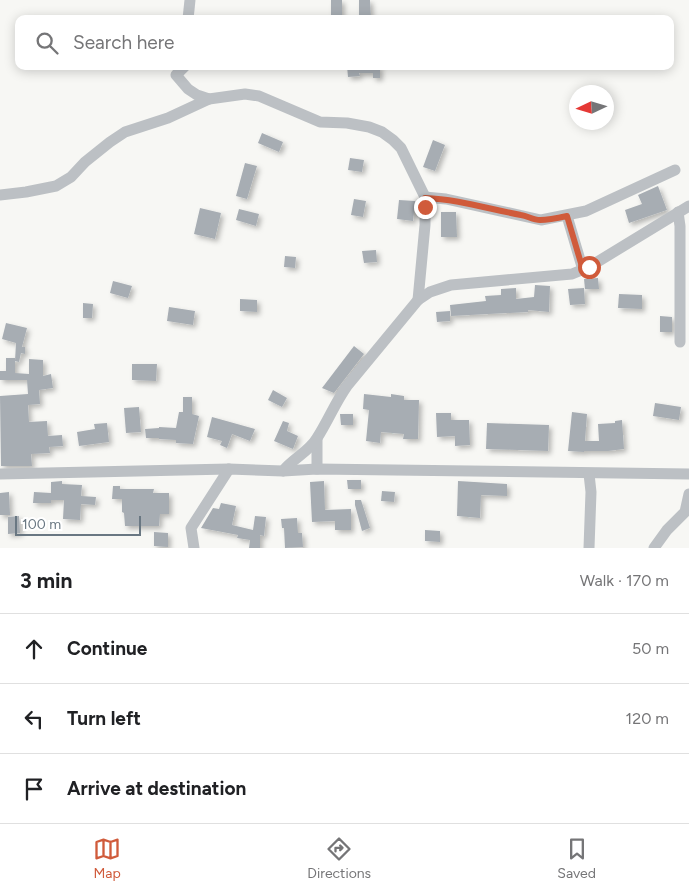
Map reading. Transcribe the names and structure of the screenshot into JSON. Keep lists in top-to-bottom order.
{
  "scale_bar": "100 m",
  "north": "left",
  "page": {
    "search": "Search here",
    "scale": "100 m",
    "heading": ["3 min", "Walk · 170 m"],
    "list": [
      ["Continue", "50 m"],
      ["Turn left", "120 m"],
      "Arrive at destination"
    ],
    "nav": ["Map", "Directions", "Saved"]
  }
}
